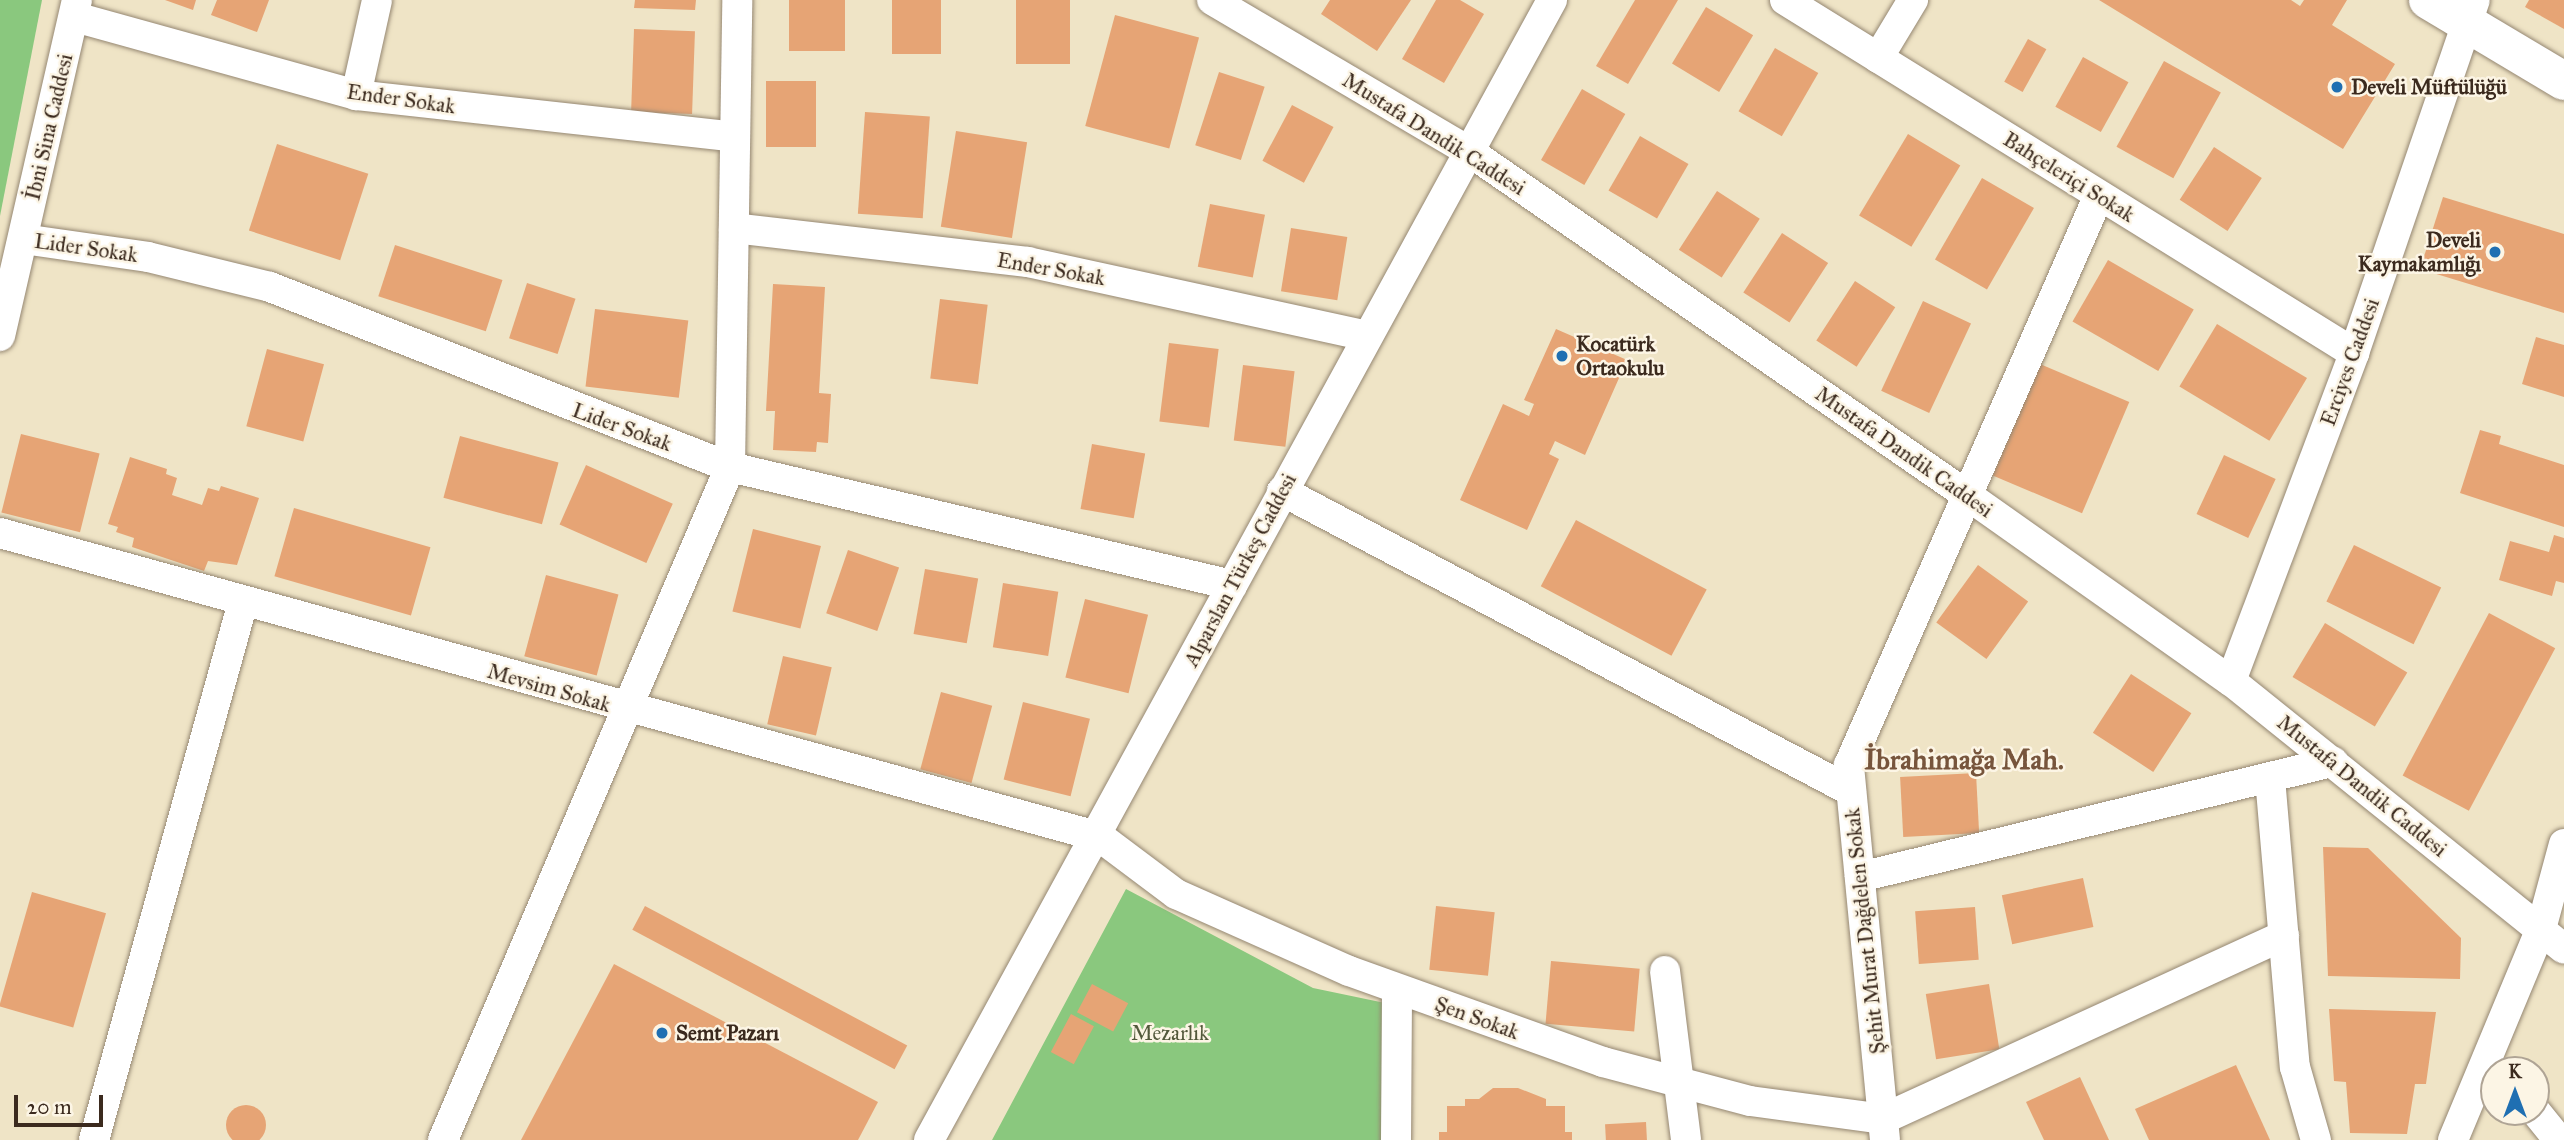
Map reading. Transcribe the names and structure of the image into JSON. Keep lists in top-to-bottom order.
{
  "streets": {
    "street": [
      "Ender Sokak",
      "İbni Sina Caddesi",
      "Mustafa Dandik Caddesi",
      "Bahçeleriçi Sokak",
      "Lider Sokak",
      "Erciyes Caddesi",
      "Alparslan Türkeş Caddesi",
      "Mevsim Sokak",
      "Şehit Murat Dağdelen Sokak",
      "Şen Sokak"
    ]
  },
  "crossings": [
    ["Ender Sokak", "İbni Sina Caddesi"],
    ["Ender Sokak", "Alparslan Türkeş Caddesi"],
    ["İbni Sina Caddesi", "Lider Sokak"],
    ["Mustafa Dandik Caddesi", "Erciyes Caddesi"],
    ["Mustafa Dandik Caddesi", "Alparslan Türkeş Caddesi"],
    ["Mustafa Dandik Caddesi", "Şehit Murat Dağdelen Sokak"],
    ["Bahçeleriçi Sokak", "Erciyes Caddesi"],
    ["Bahçeleriçi Sokak", "Şehit Murat Dağdelen Sokak"],
    ["Lider Sokak", "Alparslan Türkeş Caddesi"],
    ["Alparslan Türkeş Caddesi", "Mevsim Sokak"],
    ["Alparslan Türkeş Caddesi", "Şen Sokak"],
    ["Mevsim Sokak", "Şen Sokak"],
    ["Şehit Murat Dağdelen Sokak", "Şen Sokak"]
  ],
  "districts": ["İbrahimağa Mah."],
  "parks": ["Mezarlık"],
  "places": [
    "Develi Müftülüğü",
    "Develi Kaymakamlığı",
    "Kocatürk Ortaokulu",
    "Semt Pazarı"
  ],
  "scale_bar": "20 m",
  "north": "top"
}
